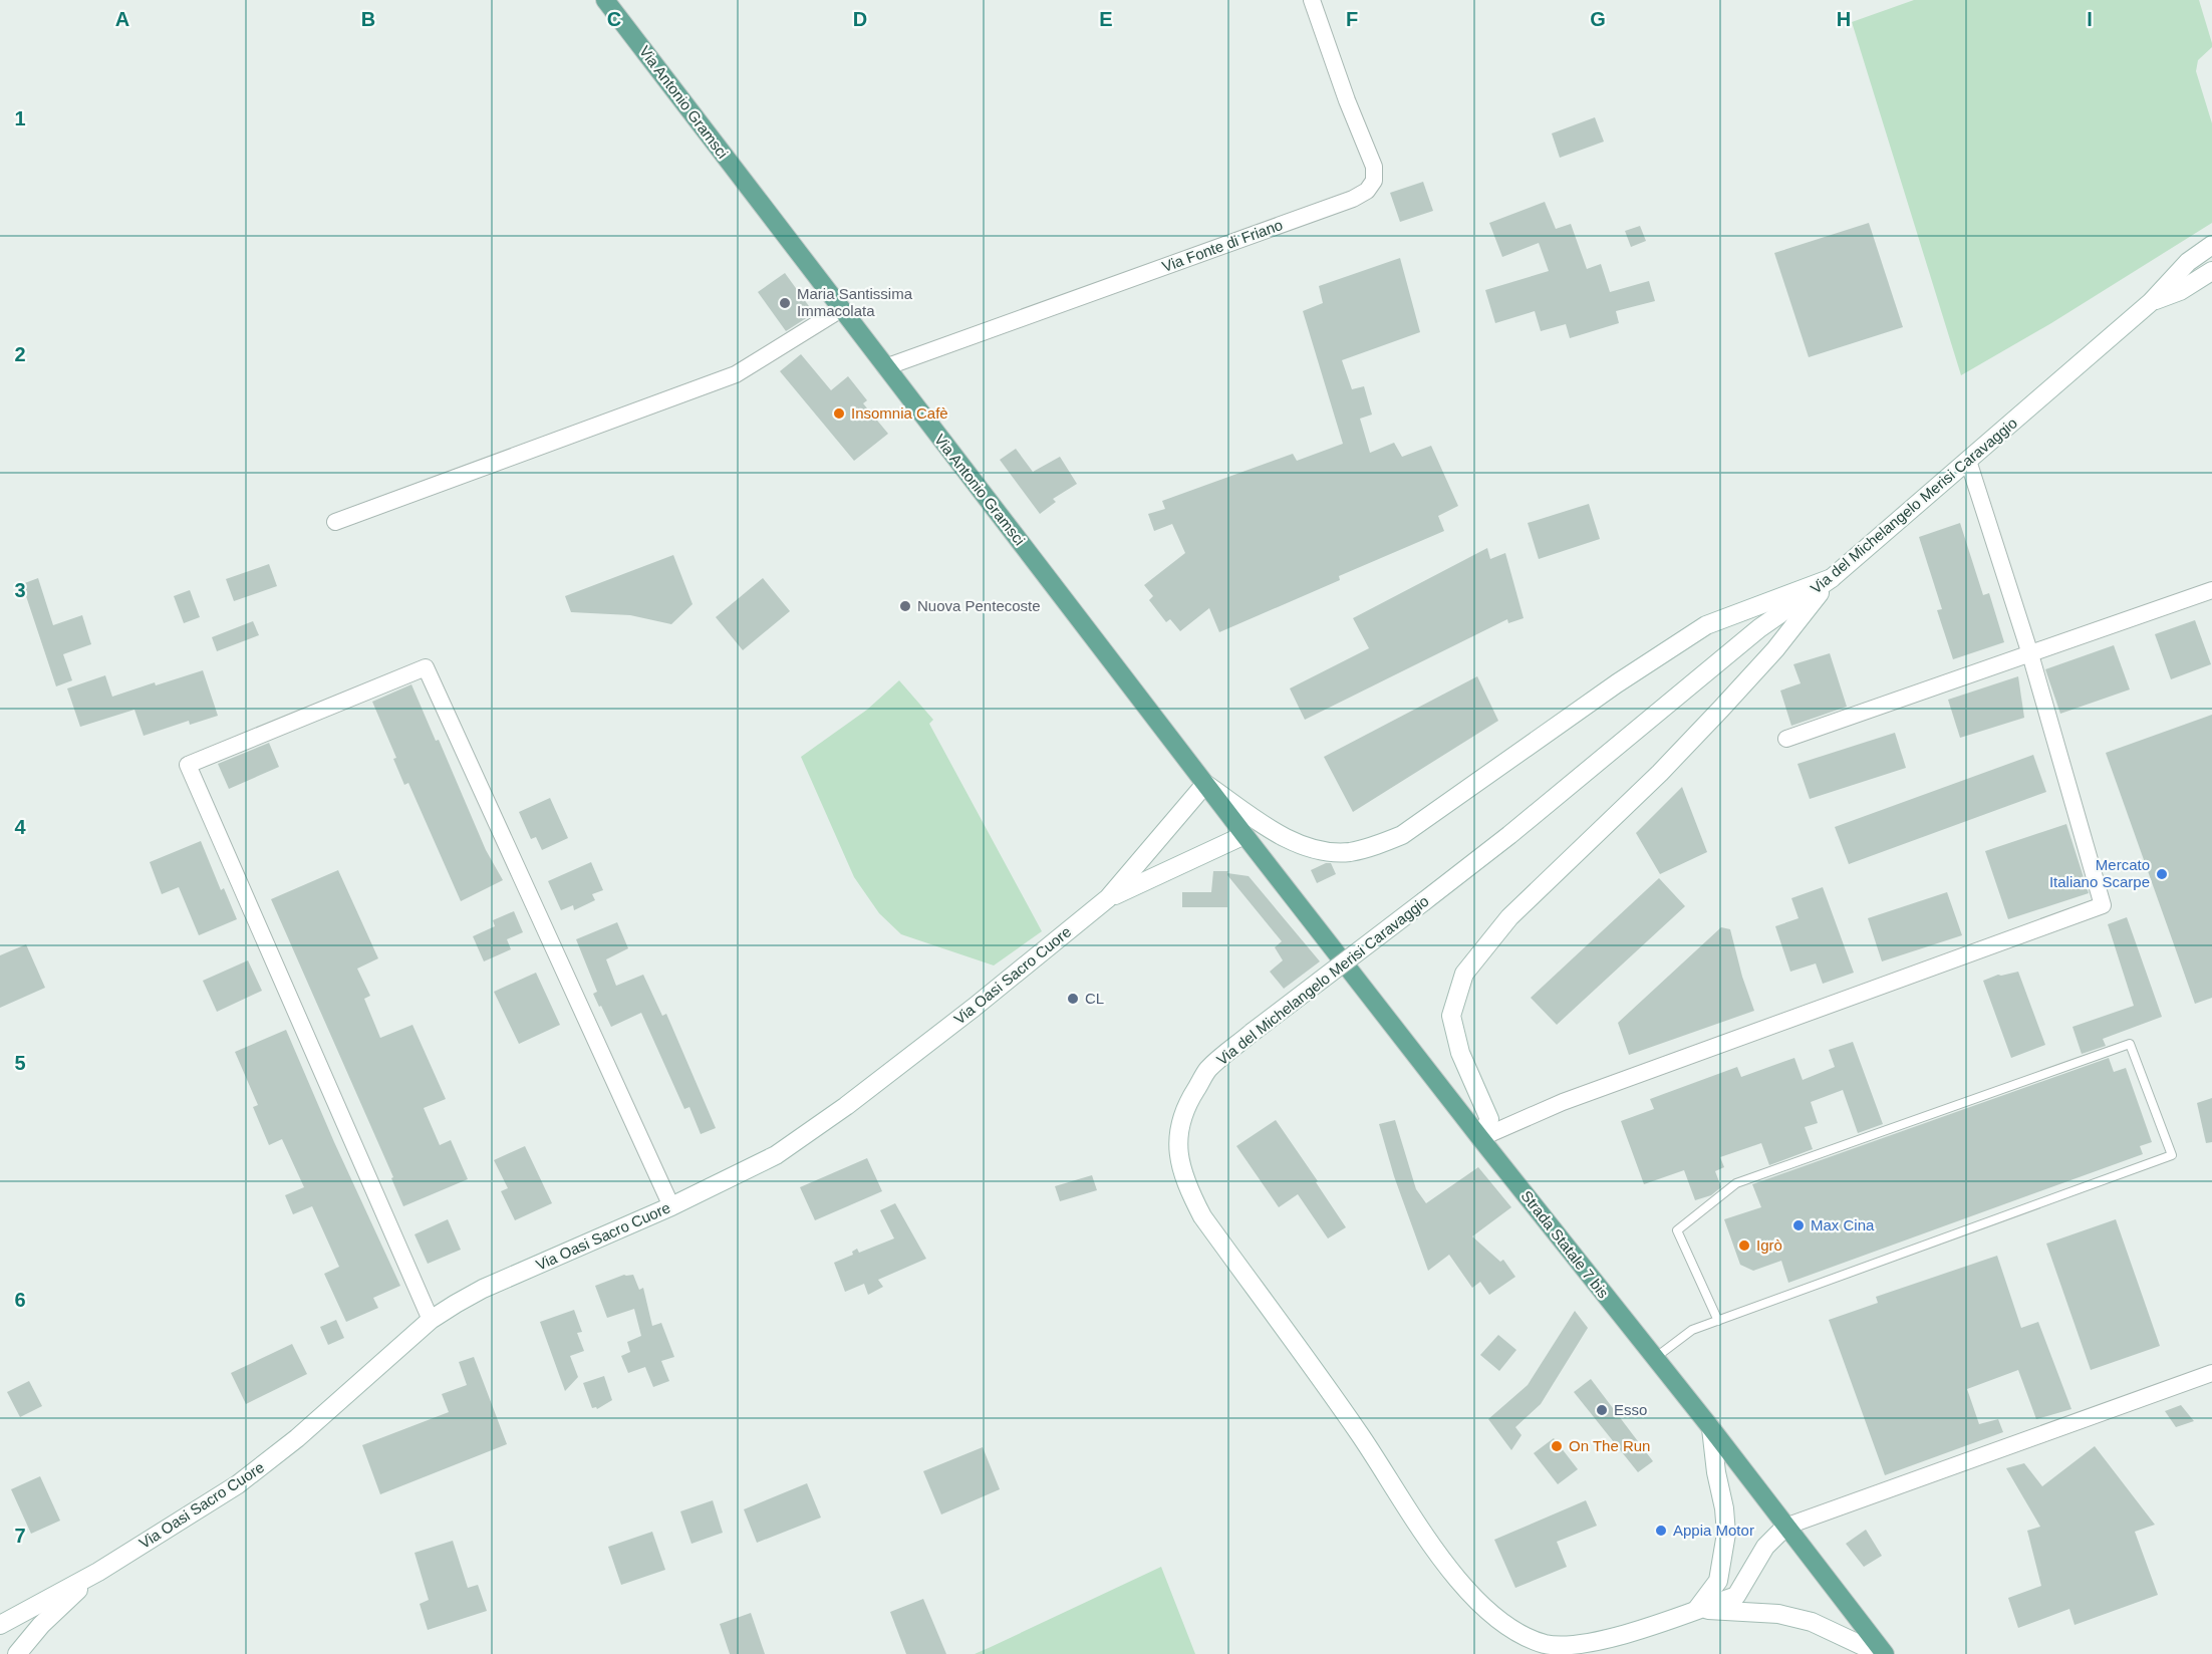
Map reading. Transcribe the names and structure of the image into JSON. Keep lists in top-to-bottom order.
{
  "streets": {
    "main road": ["Via Antonio Gramsci", "Strada Statale 7 bis"],
    "street": ["Via Fonte di Friano", "Via del Michelangelo Merisi Caravaggio", "Via Oasi Sacro Cuore"]
  },
  "crossings": [
    ["Via Antonio Gramsci", "Via Fonte di Friano"],
    ["Via Antonio Gramsci", "Via Oasi Sacro Cuore"],
    ["Via Antonio Gramsci", "Strada Statale 7 bis"],
    ["Via del Michelangelo Merisi Caravaggio", "Strada Statale 7 bis"],
    ["Via Oasi Sacro Cuore", "Strada Statale 7 bis"]
  ],
  "places": [
    "Maria Santissima Immacolata",
    "Insomnia Cafè",
    "Nuova Pentecoste",
    "Mercato Italiano Scarpe",
    "CL",
    "Max Cina",
    "Igrò",
    "Esso",
    "On The Run",
    "Appia Motor"
  ],
  "grid": {
    "columns": [
      "A",
      "B",
      "C",
      "D",
      "E",
      "F",
      "G",
      "H",
      "I"
    ],
    "rows": [
      "1",
      "2",
      "3",
      "4",
      "5",
      "6",
      "7"
    ]
  }
}
